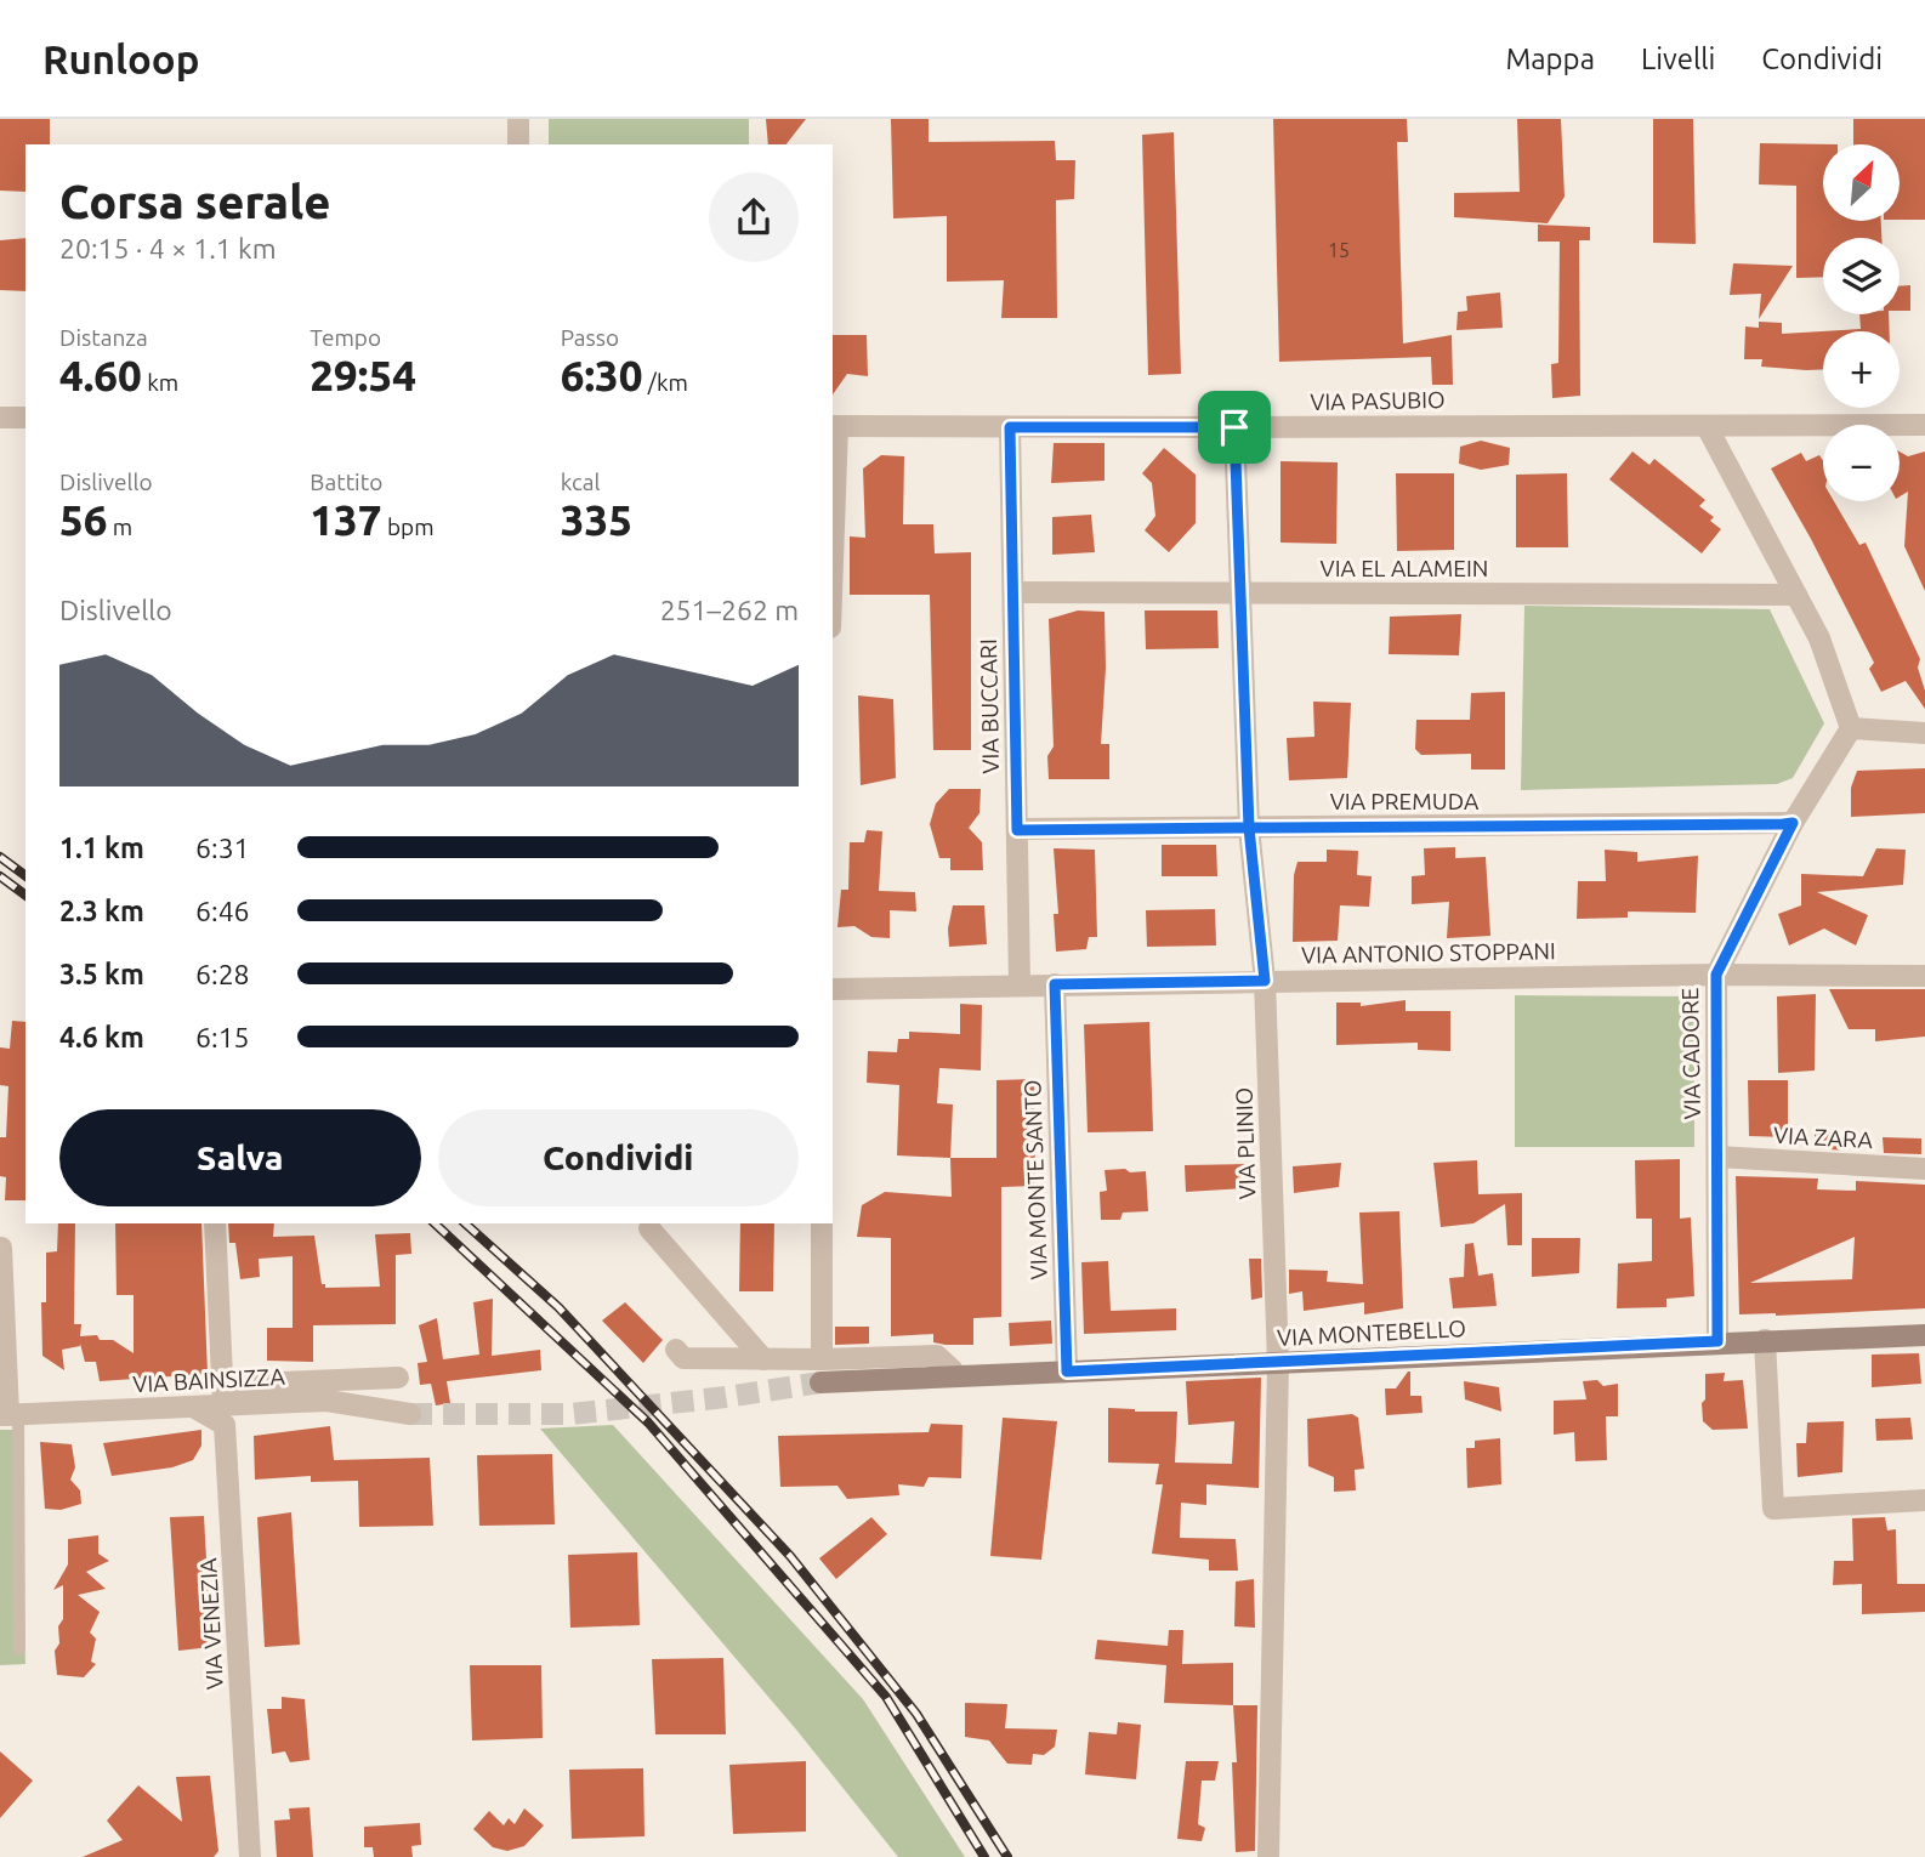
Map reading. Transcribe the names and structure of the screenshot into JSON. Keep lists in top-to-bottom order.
{
  "streets": {
    "street": [
      "VIA PASUBIO",
      "VIA EL ALAMEIN",
      "VIA BUCCARI",
      "VIA PREMUDA",
      "VIA ANTONIO STOPPANI",
      "VIA CADORE",
      "VIA ZARA",
      "VIA PLINIO",
      "VIA MONTE SANTO",
      "VIA MONTEBELLO",
      "VIA BAINSIZZA",
      "VIA VENEZIA"
    ]
  },
  "crossings": [
    ["VIA PASUBIO", "VIA BUCCARI"],
    ["VIA PASUBIO", "VIA PLINIO"],
    ["VIA EL ALAMEIN", "VIA BUCCARI"],
    ["VIA EL ALAMEIN", "VIA PLINIO"],
    ["VIA BUCCARI", "VIA PREMUDA"],
    ["VIA BUCCARI", "VIA ANTONIO STOPPANI"],
    ["VIA PREMUDA", "VIA CADORE"],
    ["VIA PREMUDA", "VIA PLINIO"],
    ["VIA ANTONIO STOPPANI", "VIA CADORE"],
    ["VIA ANTONIO STOPPANI", "VIA PLINIO"],
    ["VIA ANTONIO STOPPANI", "VIA MONTE SANTO"],
    ["VIA CADORE", "VIA ZARA"],
    ["VIA CADORE", "VIA MONTEBELLO"],
    ["VIA PLINIO", "VIA MONTEBELLO"],
    ["VIA MONTE SANTO", "VIA MONTEBELLO"],
    ["VIA BAINSIZZA", "VIA VENEZIA"]
  ],
  "house_numbers": ["15"],
  "north": "top right",
  "page": {
    "header": "Runloop",
    "nav": ["Mappa", "Livelli", "Condividi"],
    "map_buttons": ["+", "−"],
    "heading": ["Corsa serale", "20:15 · 4 × 1.1 km"],
    "stats": [
      ["Distanza", "4.60 km"],
      ["Tempo", "29:54"],
      ["Passo", "6:30 /km"],
      ["Dislivello", "56 m"],
      ["Battito", "137 bpm"],
      ["kcal", "335"]
    ],
    "chart": ["Dislivello", "251–262 m"],
    "list": [
      {
        "name": "1.1 km",
        "note": "6:31"
      },
      {
        "name": "2.3 km",
        "note": "6:46"
      },
      {
        "name": "3.5 km",
        "note": "6:28"
      },
      {
        "name": "4.6 km",
        "note": "6:15"
      }
    ],
    "buttons": ["Salva", "Condividi"]
  }
}
